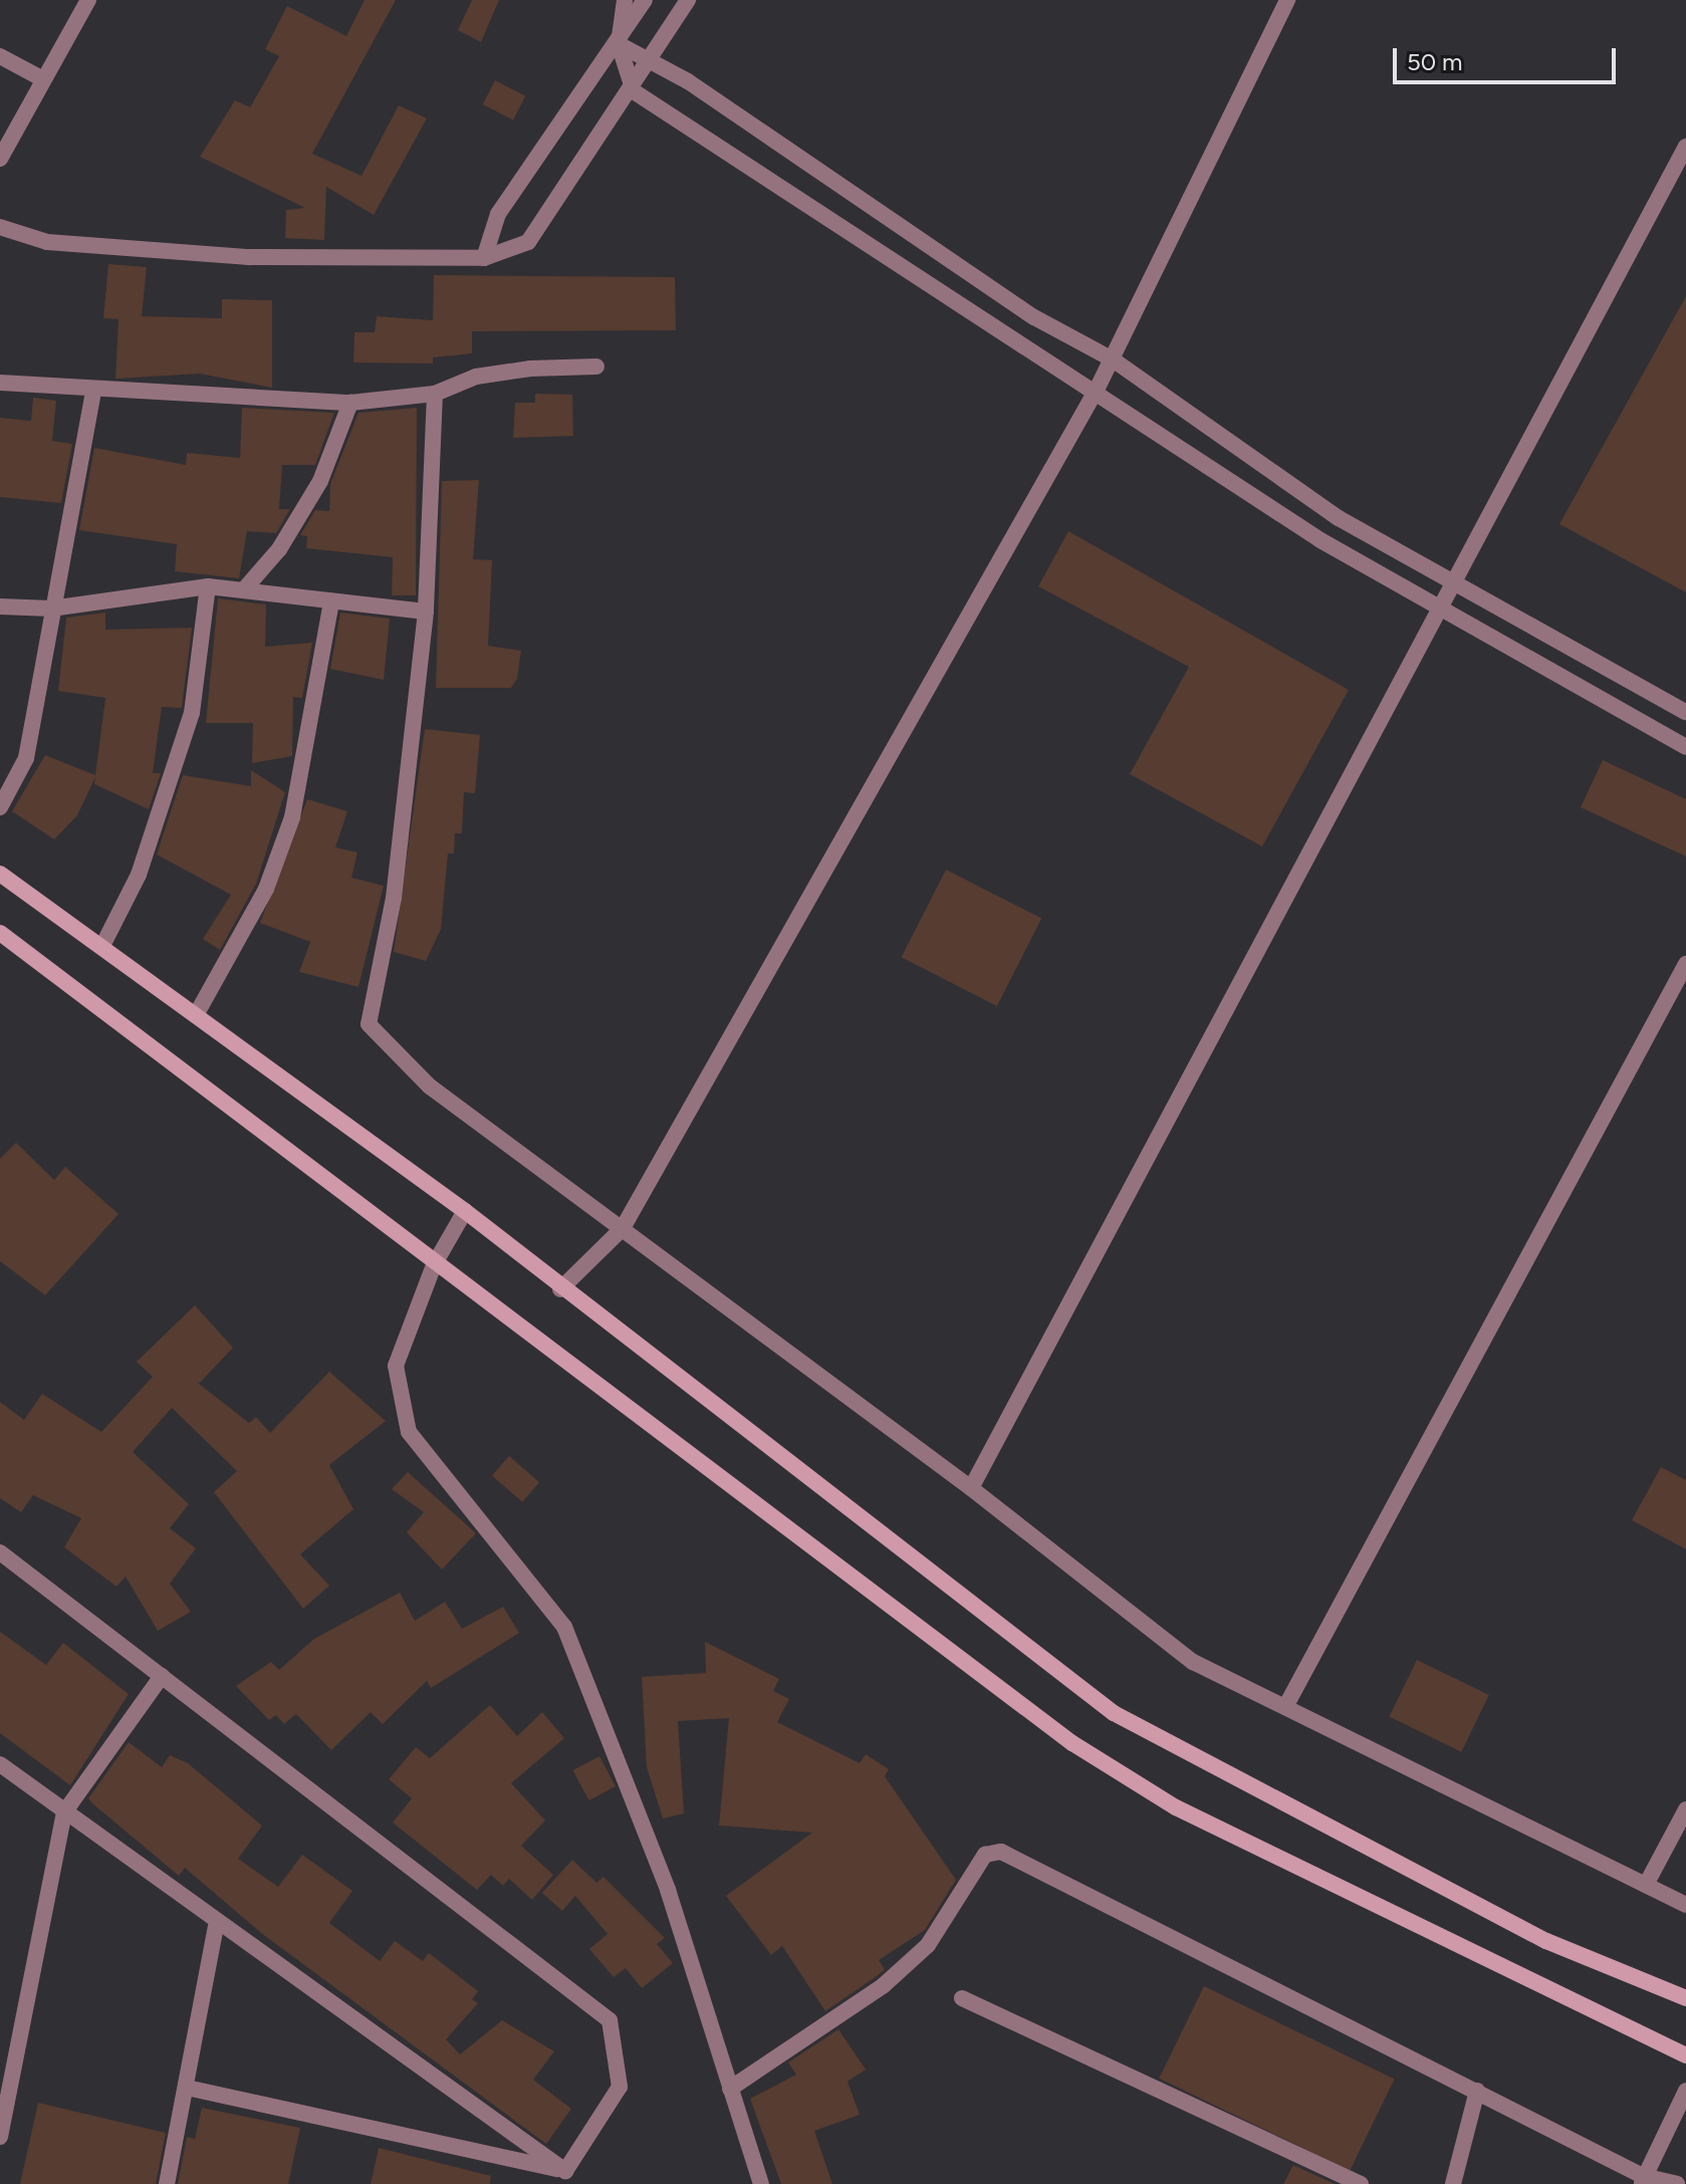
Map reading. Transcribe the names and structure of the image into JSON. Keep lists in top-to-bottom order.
{
  "scale_bar": "50 m"
}
